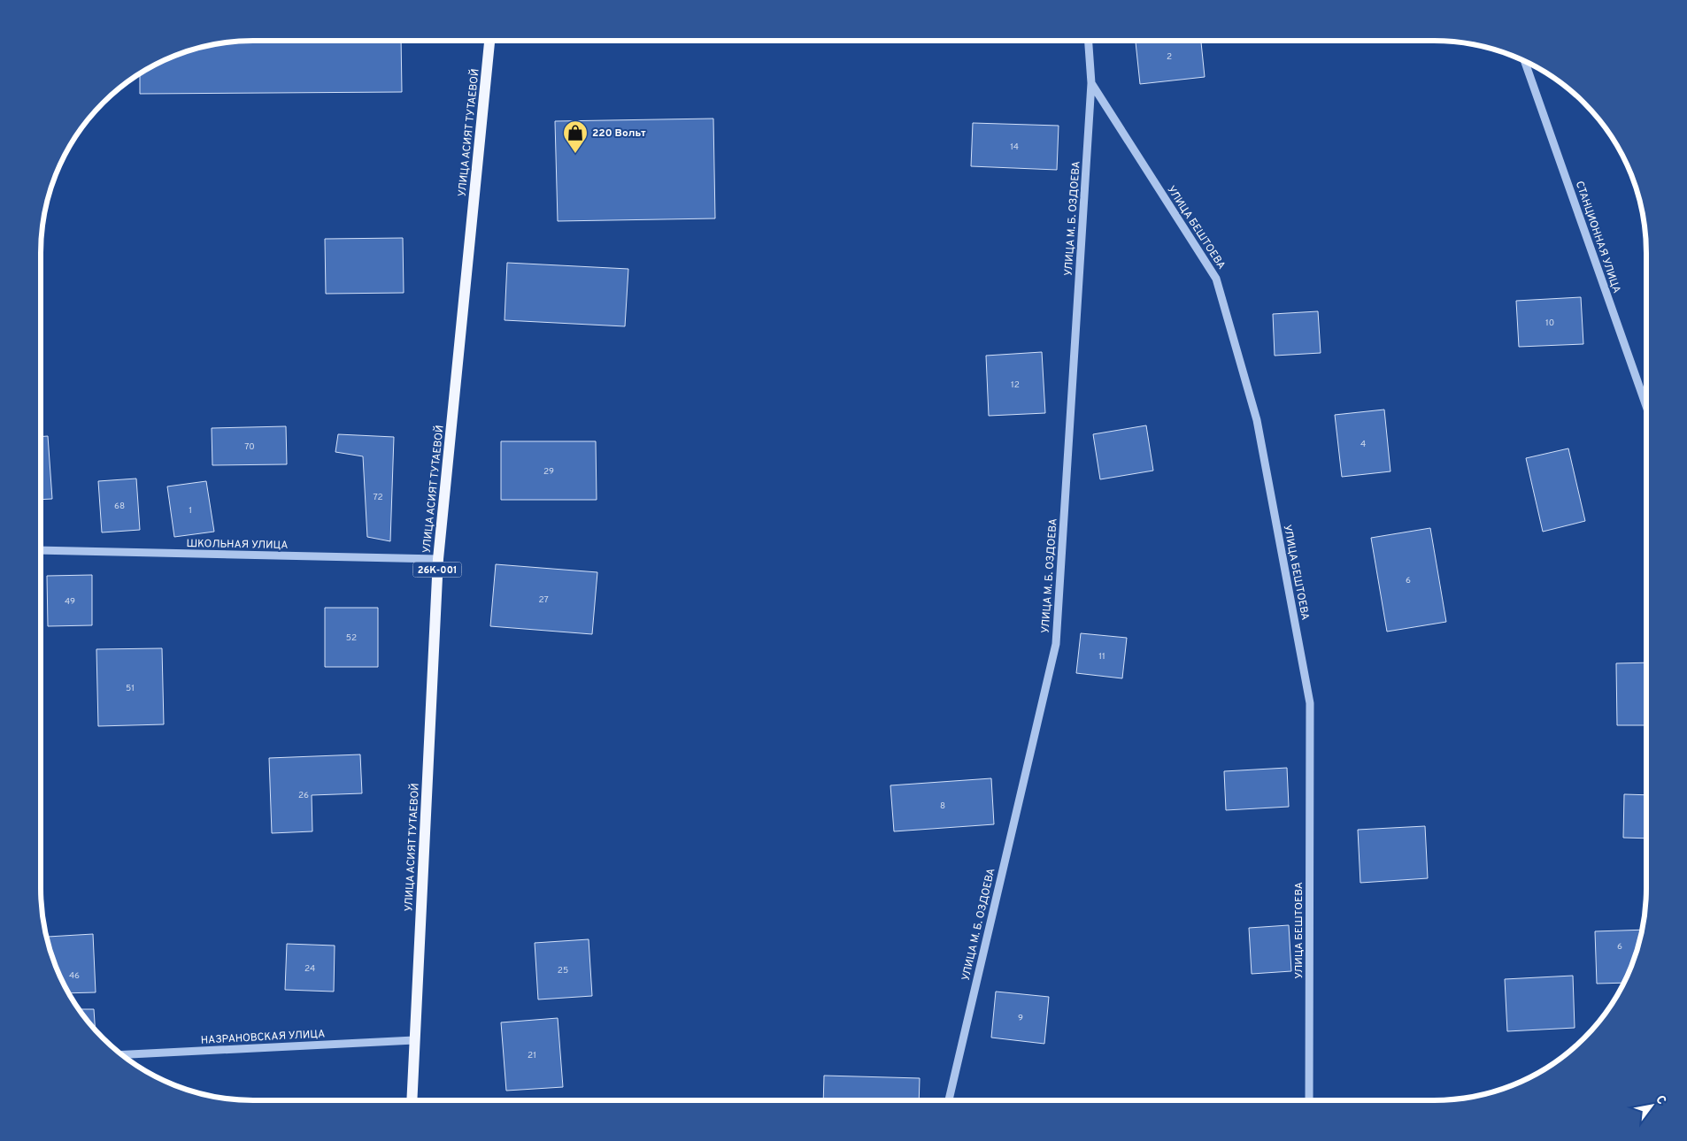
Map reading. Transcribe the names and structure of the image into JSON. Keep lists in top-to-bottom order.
{
  "streets": {
    "main road": ["УЛИЦА АСИЯТ ТУТАЕВОЙ", "26К-001"],
    "street": [
      "УЛИЦА М. Б. ОЗДОЕВА",
      "УЛИЦА БЕШТОЕВА",
      "СТАНЦИОННАЯ УЛИЦА",
      "ШКОЛЬНАЯ УЛИЦА",
      "НАЗРАНОВСКАЯ УЛИЦА"
    ]
  },
  "crossings": [
    ["УЛИЦА АСИЯТ ТУТАЕВОЙ", "ШКОЛЬНАЯ УЛИЦА"],
    ["УЛИЦА АСИЯТ ТУТАЕВОЙ", "НАЗРАНОВСКАЯ УЛИЦА"],
    ["УЛИЦА М. Б. ОЗДОЕВА", "УЛИЦА БЕШТОЕВА"]
  ],
  "places": {
    "shop": ["220 Вольт"]
  },
  "house_numbers": [
    "2",
    "14",
    "10",
    "12",
    "4",
    "70",
    "29",
    "72",
    "68",
    "1",
    "6",
    "27",
    "49",
    "52",
    "11",
    "51",
    "26",
    "8",
    "6",
    "24",
    "25",
    "46",
    "9",
    "21"
  ],
  "north": "top right"
}
